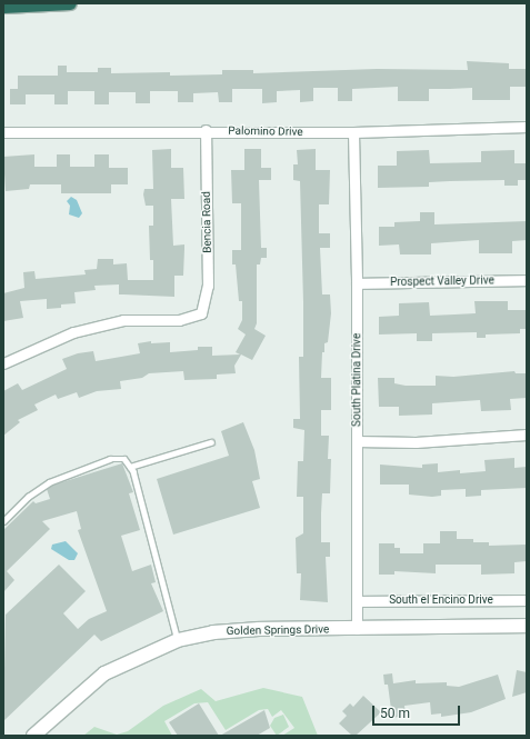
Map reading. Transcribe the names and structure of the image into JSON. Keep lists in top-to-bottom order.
{
  "streets": {
    "main road": ["Golden Springs Drive"],
    "street": [
      "Palomino Drive",
      "Bencia Road",
      "Prospect Valley Drive",
      "South Platina Drive",
      "South el Encino Drive"
    ]
  },
  "crossings": [
    ["Palomino Drive", "Bencia Road"],
    ["Palomino Drive", "South Platina Drive"],
    ["Prospect Valley Drive", "South Platina Drive"],
    ["South Platina Drive", "South el Encino Drive"],
    ["South Platina Drive", "Golden Springs Drive"]
  ],
  "scale_bar": "50 m"
}
